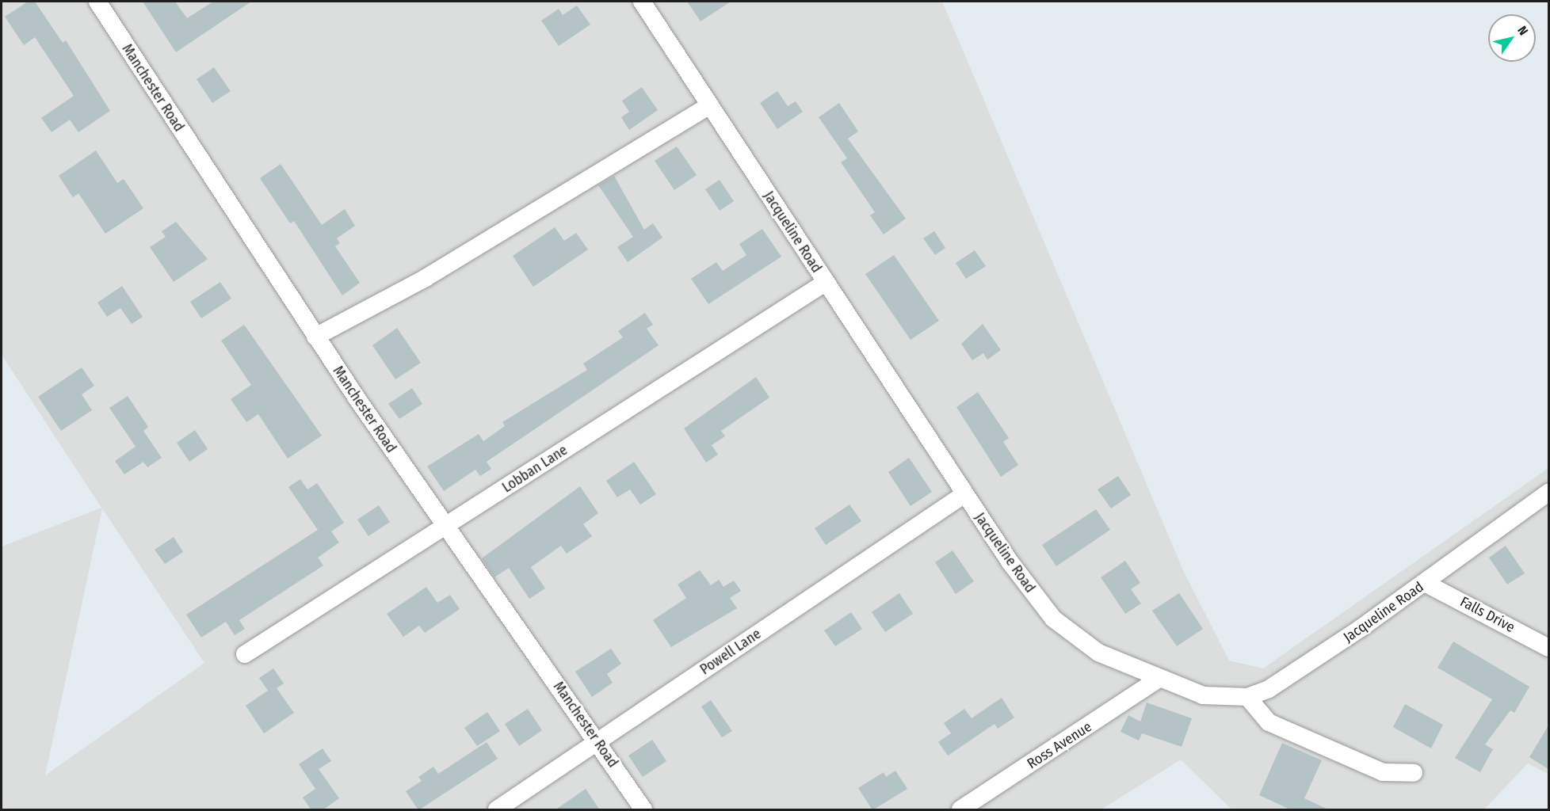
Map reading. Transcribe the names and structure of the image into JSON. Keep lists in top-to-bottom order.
{
  "streets": {
    "street": [
      "Manchester Road",
      "Jacqueline Road",
      "Lobban Lane",
      "Falls Drive",
      "Powell Lane",
      "Ross Avenue"
    ]
  },
  "crossings": [
    ["Manchester Road", "Lobban Lane"],
    ["Manchester Road", "Powell Lane"],
    ["Jacqueline Road", "Lobban Lane"],
    ["Jacqueline Road", "Falls Drive"],
    ["Jacqueline Road", "Powell Lane"],
    ["Jacqueline Road", "Ross Avenue"]
  ],
  "north": "top right"
}
